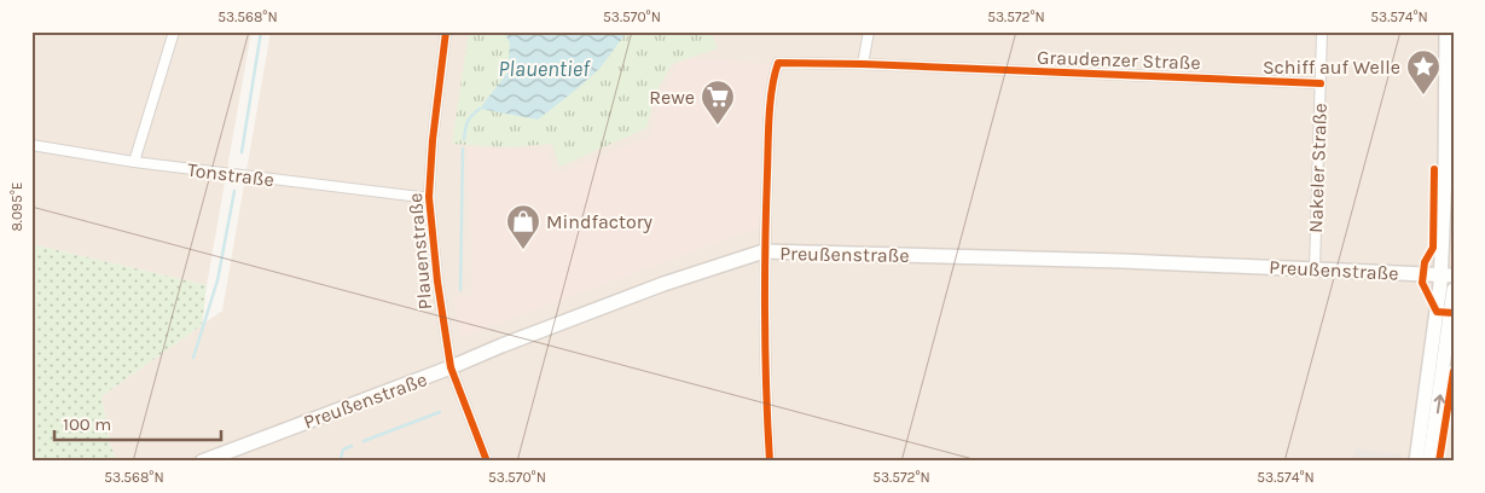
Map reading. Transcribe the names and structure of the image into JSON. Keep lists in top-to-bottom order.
{
  "streets": {
    "main road": ["Preußenstraße"],
    "street": [
      "Graudenzer Straße",
      "Nakeler Straße",
      "Tonstraße",
      "Plauenstraße"
    ]
  },
  "crossings": [
    ["Graudenzer Straße", "Nakeler Straße"],
    ["Graudenzer Straße", "Preußenstraße"],
    ["Nakeler Straße", "Preußenstraße"],
    ["Tonstraße", "Plauenstraße"],
    ["Plauenstraße", "Preußenstraße"]
  ],
  "water": ["Plauentief"],
  "places": {
    "place": ["Schiff auf Welle"],
    "supermarket": ["Rewe"],
    "shop": ["Mindfactory"]
  },
  "scale_bar": "100 m",
  "coordinates": [
    "53.568°N",
    "53.570°N",
    "53.572°N",
    "53.574°N",
    "8.095°E"
  ]
}
